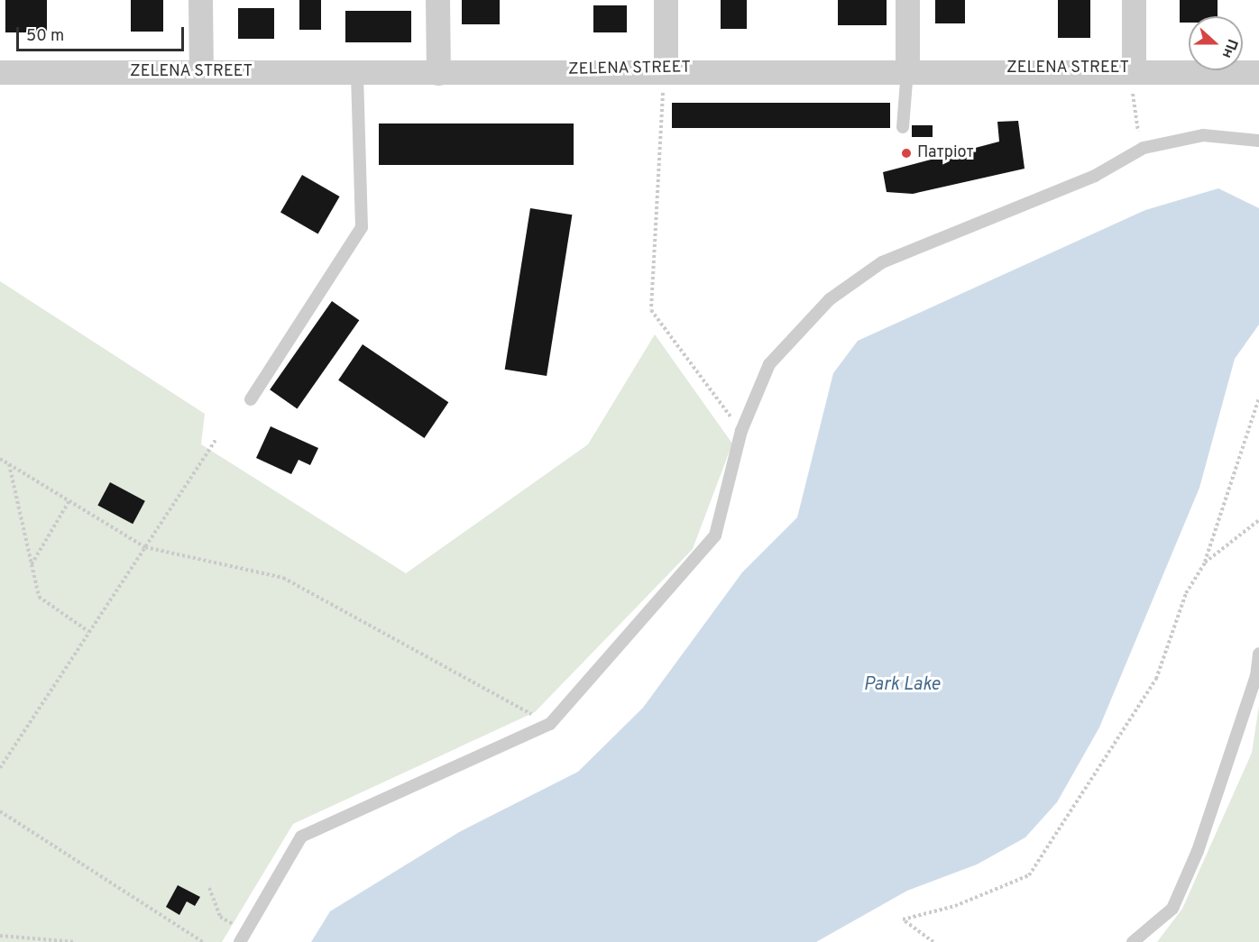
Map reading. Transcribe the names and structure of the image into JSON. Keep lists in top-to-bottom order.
{
  "streets": {
    "street": ["ZELENA STREET"]
  },
  "water": ["Park Lake"],
  "places": ["Патріот"],
  "scale_bar": "50 m",
  "north": "right"
}
